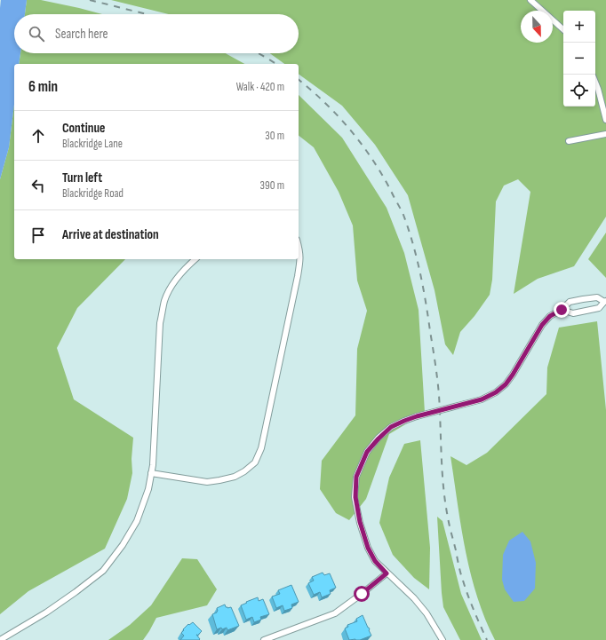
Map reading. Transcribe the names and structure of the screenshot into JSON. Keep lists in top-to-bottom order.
{
  "north": "bottom",
  "page": {
    "map_buttons": ["+", "−"],
    "search": "Search here",
    "heading": ["6 min", "Walk · 420 m"],
    "list": [
      ["Continue", "Blackridge Lane", "30 m"],
      ["Turn left", "Blackridge Road", "390 m"],
      "Arrive at destination"
    ]
  }
}
